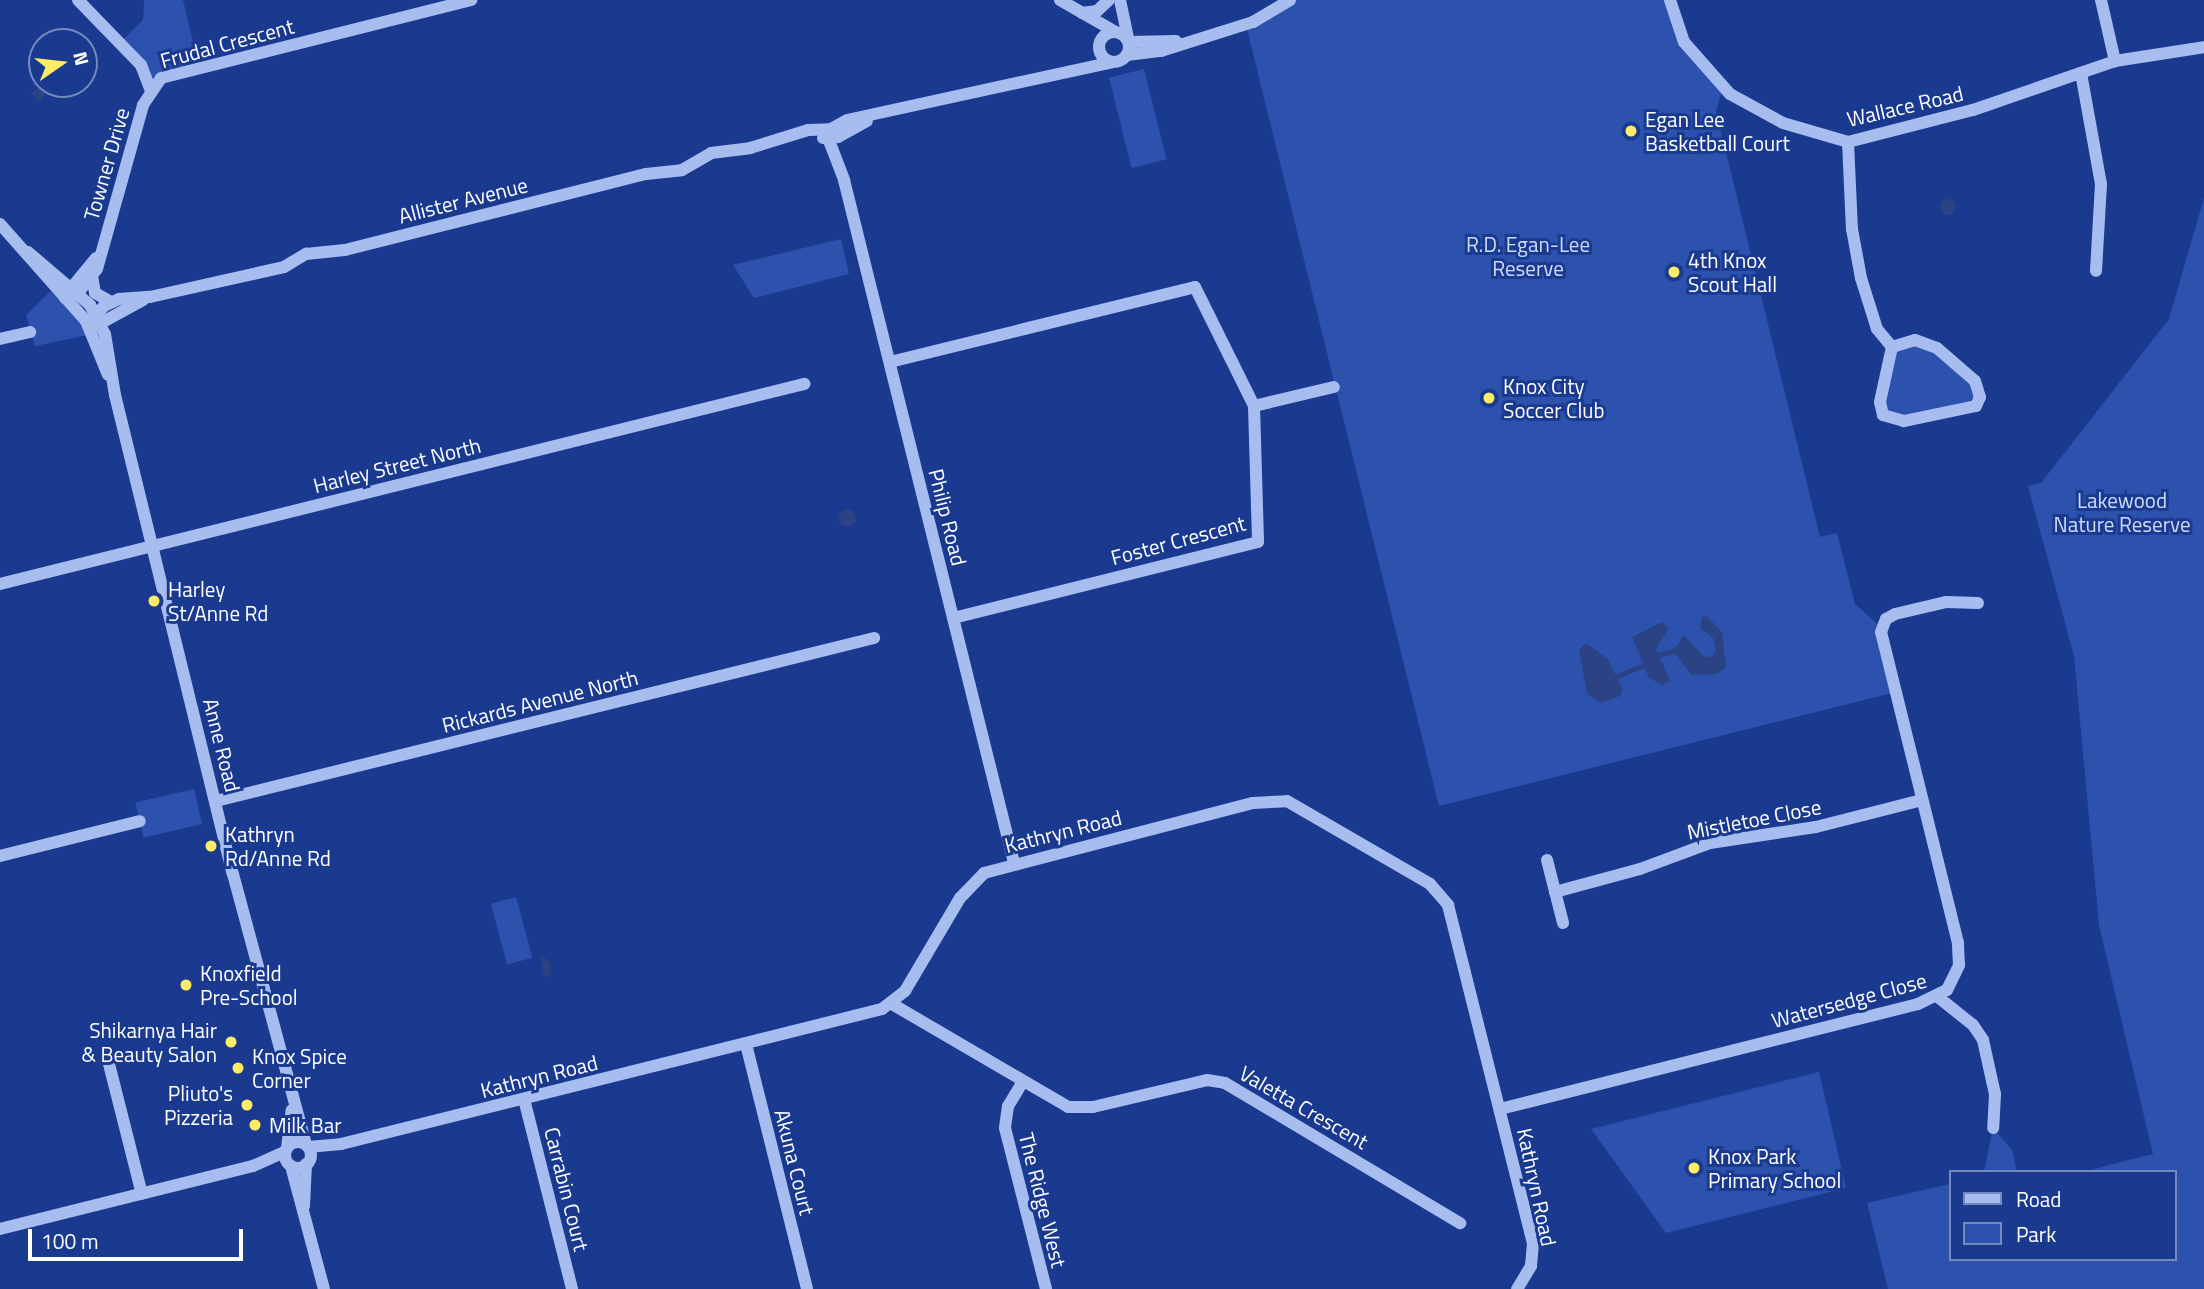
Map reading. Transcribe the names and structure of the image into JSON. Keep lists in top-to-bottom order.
{
  "streets": {
    "street": [
      "Frudal Crescent",
      "Wallace Road",
      "Towner Drive",
      "Allister Avenue",
      "Harley Street North",
      "Philip Road",
      "Foster Crescent",
      "Rickards Avenue North",
      "Anne Road",
      "Mistletoe Close",
      "Kathryn Road",
      "Watersedge Close",
      "Valetta Crescent",
      "Akuna Court",
      "Carrabin Court",
      "The Ridge West"
    ]
  },
  "crossings": [
    ["Frudal Crescent", "Towner Drive"],
    ["Towner Drive", "Anne Road"],
    ["Allister Avenue", "Philip Road"],
    ["Allister Avenue", "Anne Road"],
    ["Harley Street North", "Anne Road"],
    ["Philip Road", "Foster Crescent"],
    ["Philip Road", "Kathryn Road"],
    ["Rickards Avenue North", "Anne Road"],
    ["Anne Road", "Kathryn Road"],
    ["Mistletoe Close", "Watersedge Close"],
    ["Kathryn Road", "Watersedge Close"],
    ["Kathryn Road", "Valetta Crescent"],
    ["Kathryn Road", "Akuna Court"],
    ["Kathryn Road", "Carrabin Court"],
    ["Valetta Crescent", "The Ridge West"]
  ],
  "parks": ["R.D. Egan-Lee Reserve", "Lakewood Nature Reserve"],
  "places": [
    "Egan Lee Basketball Court",
    "4th Knox Scout Hall",
    "Knox City Soccer Club",
    "Harley St/Anne Rd",
    "Kathryn Rd/Anne Rd",
    "Knoxfield Pre-School",
    "Shikarnya Hair & Beauty Salon",
    "Knox Spice Corner",
    "Pliuto's Pizzeria",
    "Milk Bar",
    "Knox Park Primary School"
  ],
  "legend": ["Road", "Park"],
  "scale_bar": "100 m",
  "north": "right"
}
